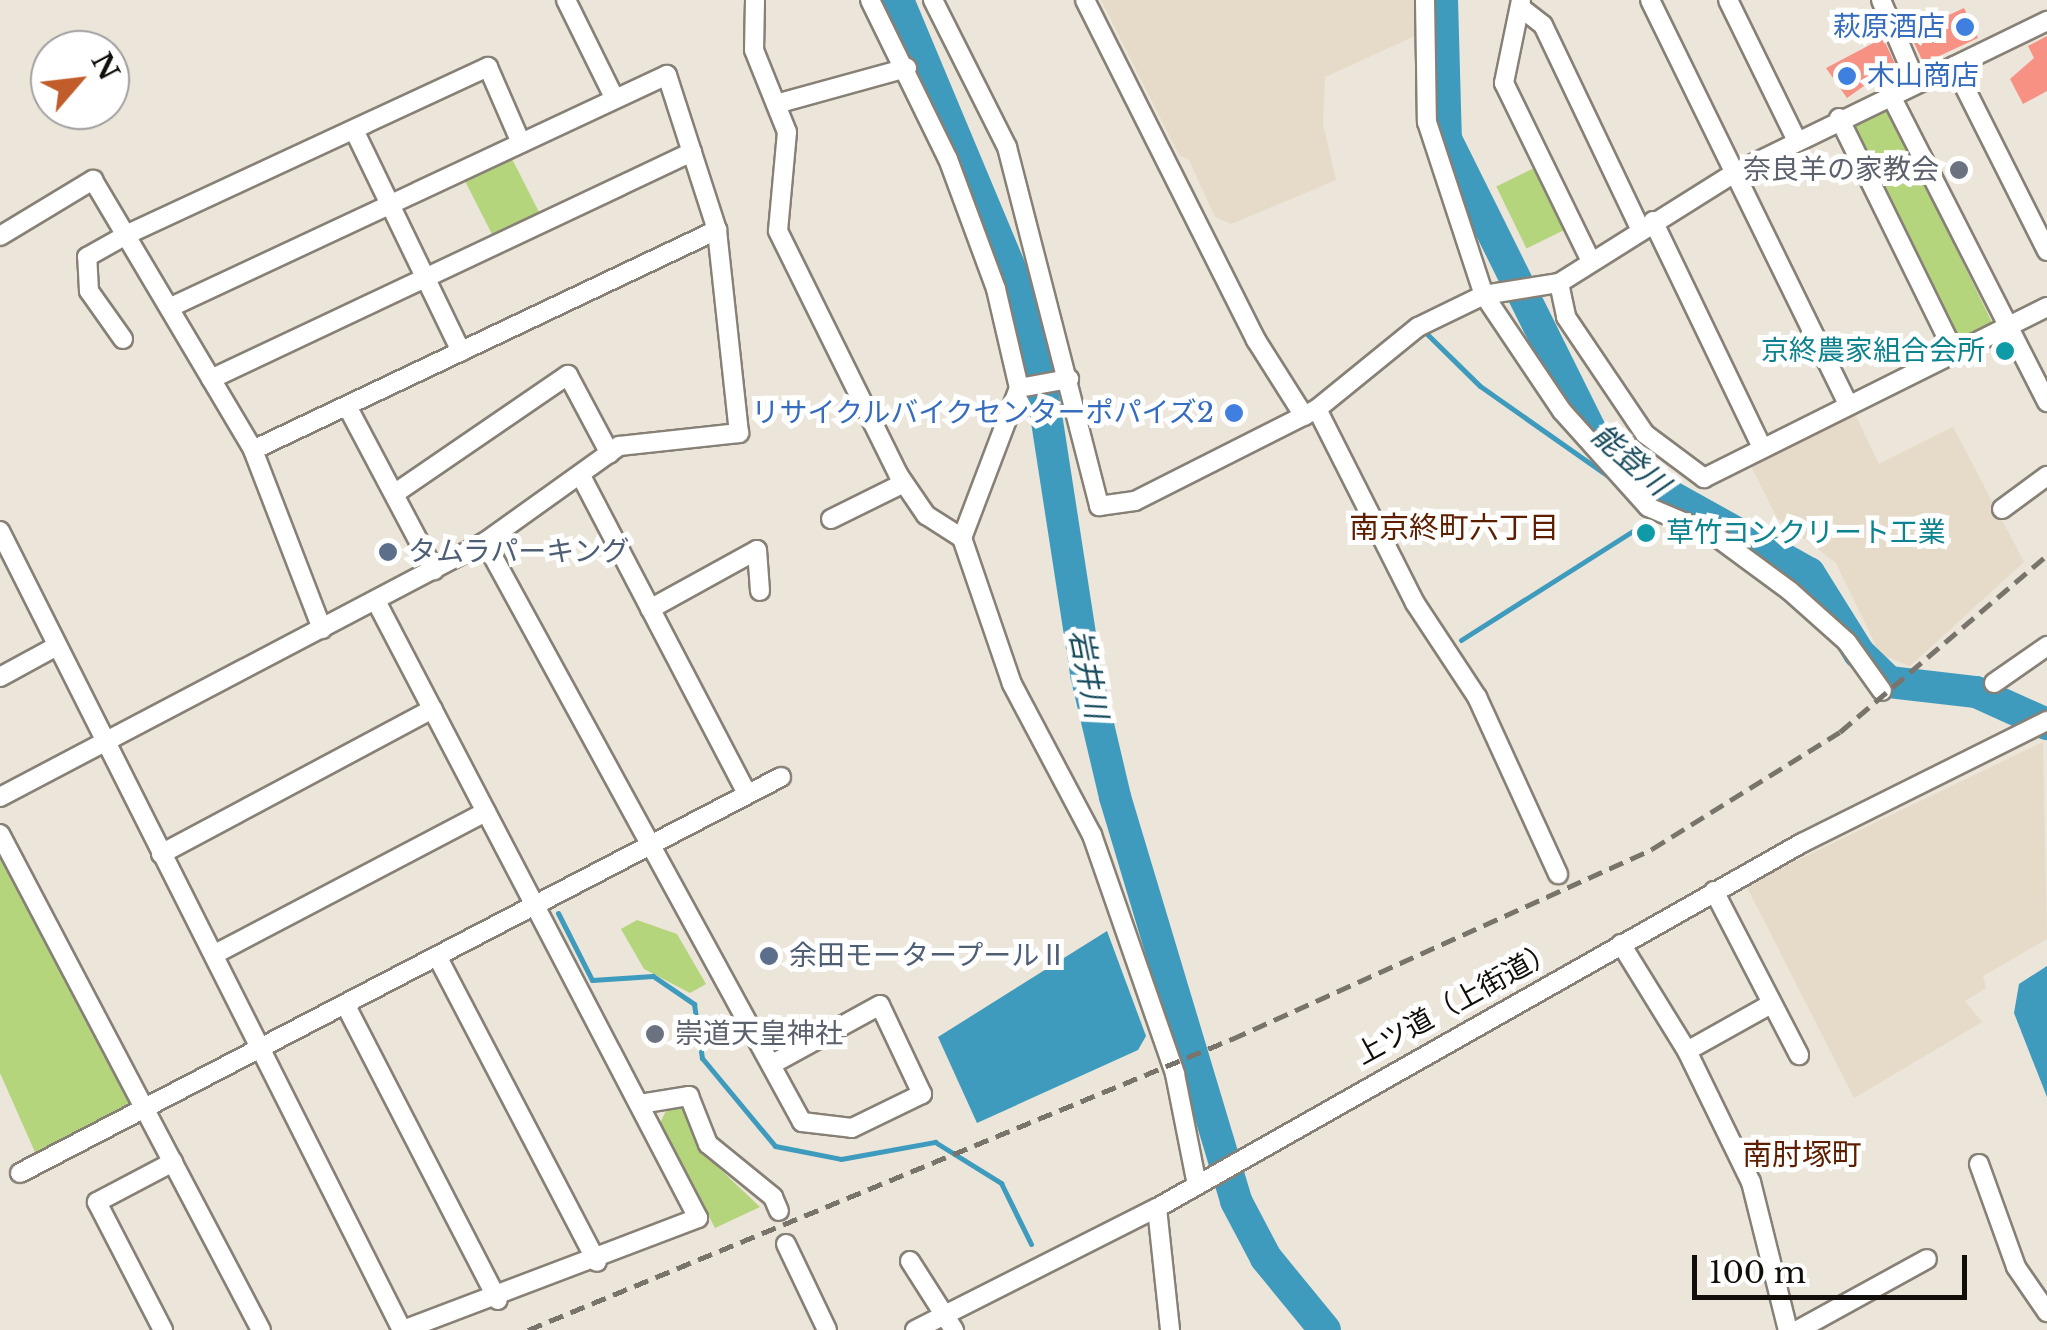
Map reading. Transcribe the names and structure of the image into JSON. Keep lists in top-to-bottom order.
{
  "streets": {
    "street": ["上ツ道（上街道）"]
  },
  "districts": ["南京終町六丁目", "南肘塚町"],
  "water": ["能登川", "岩井川"],
  "places": [
    "萩原酒店",
    "木山商店",
    "奈良羊の家教会",
    "京終農家組合会所",
    "リサイクルバイクセンターポパイズ2",
    "草竹コンクリート工業",
    "タムラパーキング",
    "余田モータープールⅡ",
    "崇道天皇神社"
  ],
  "scale_bar": "100 m",
  "north": "top right"
}
